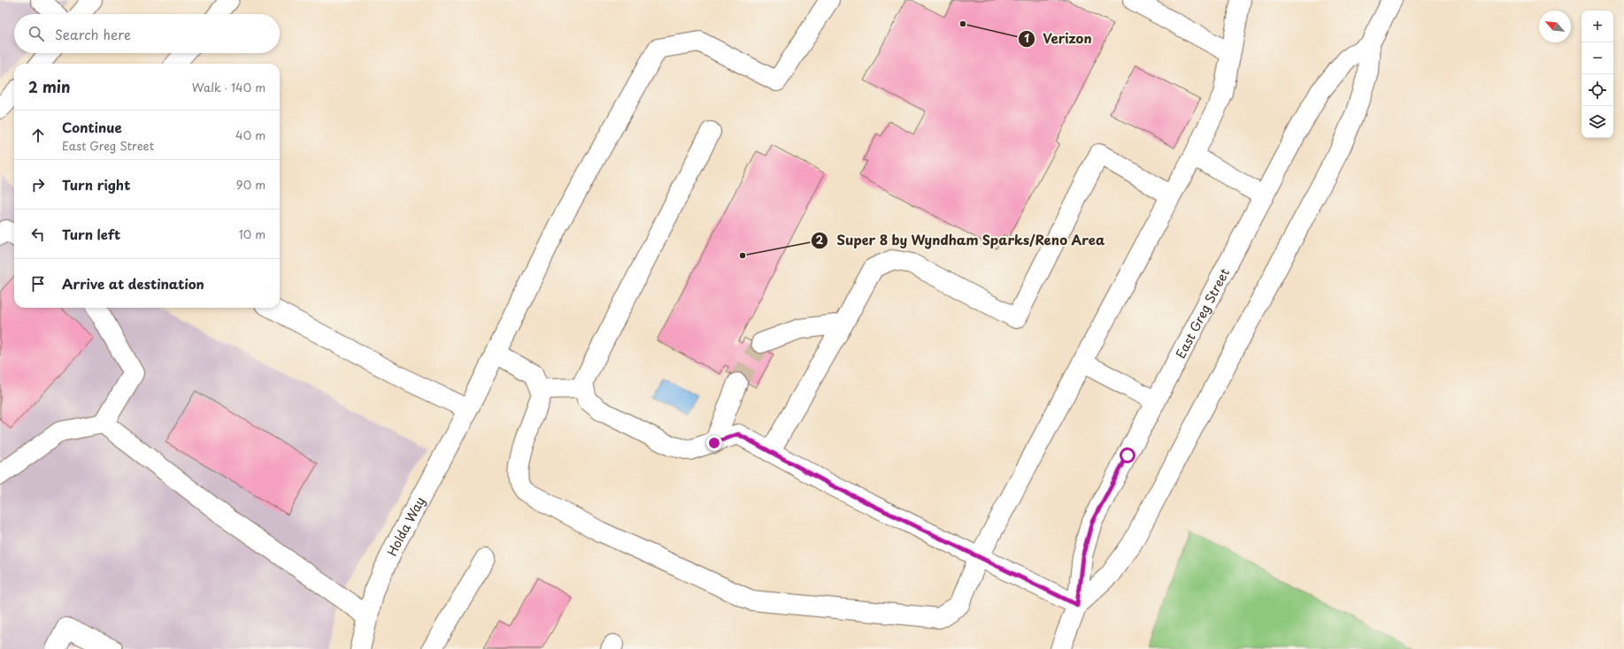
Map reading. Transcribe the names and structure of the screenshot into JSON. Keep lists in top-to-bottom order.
{
  "streets": {
    "main road": ["East Greg Street", "Holda Way"]
  },
  "places": ["Verizon", "Super 8 by Wyndham Sparks/Reno Area"],
  "north": "top left",
  "page": {
    "map_buttons": ["+", "−"],
    "search": "Search here",
    "heading": ["2 min", "Walk · 140 m"],
    "list": [
      ["Continue", "East Greg Street", "40 m"],
      ["Turn right", "90 m"],
      ["Turn left", "10 m"],
      "Arrive at destination"
    ]
  }
}
